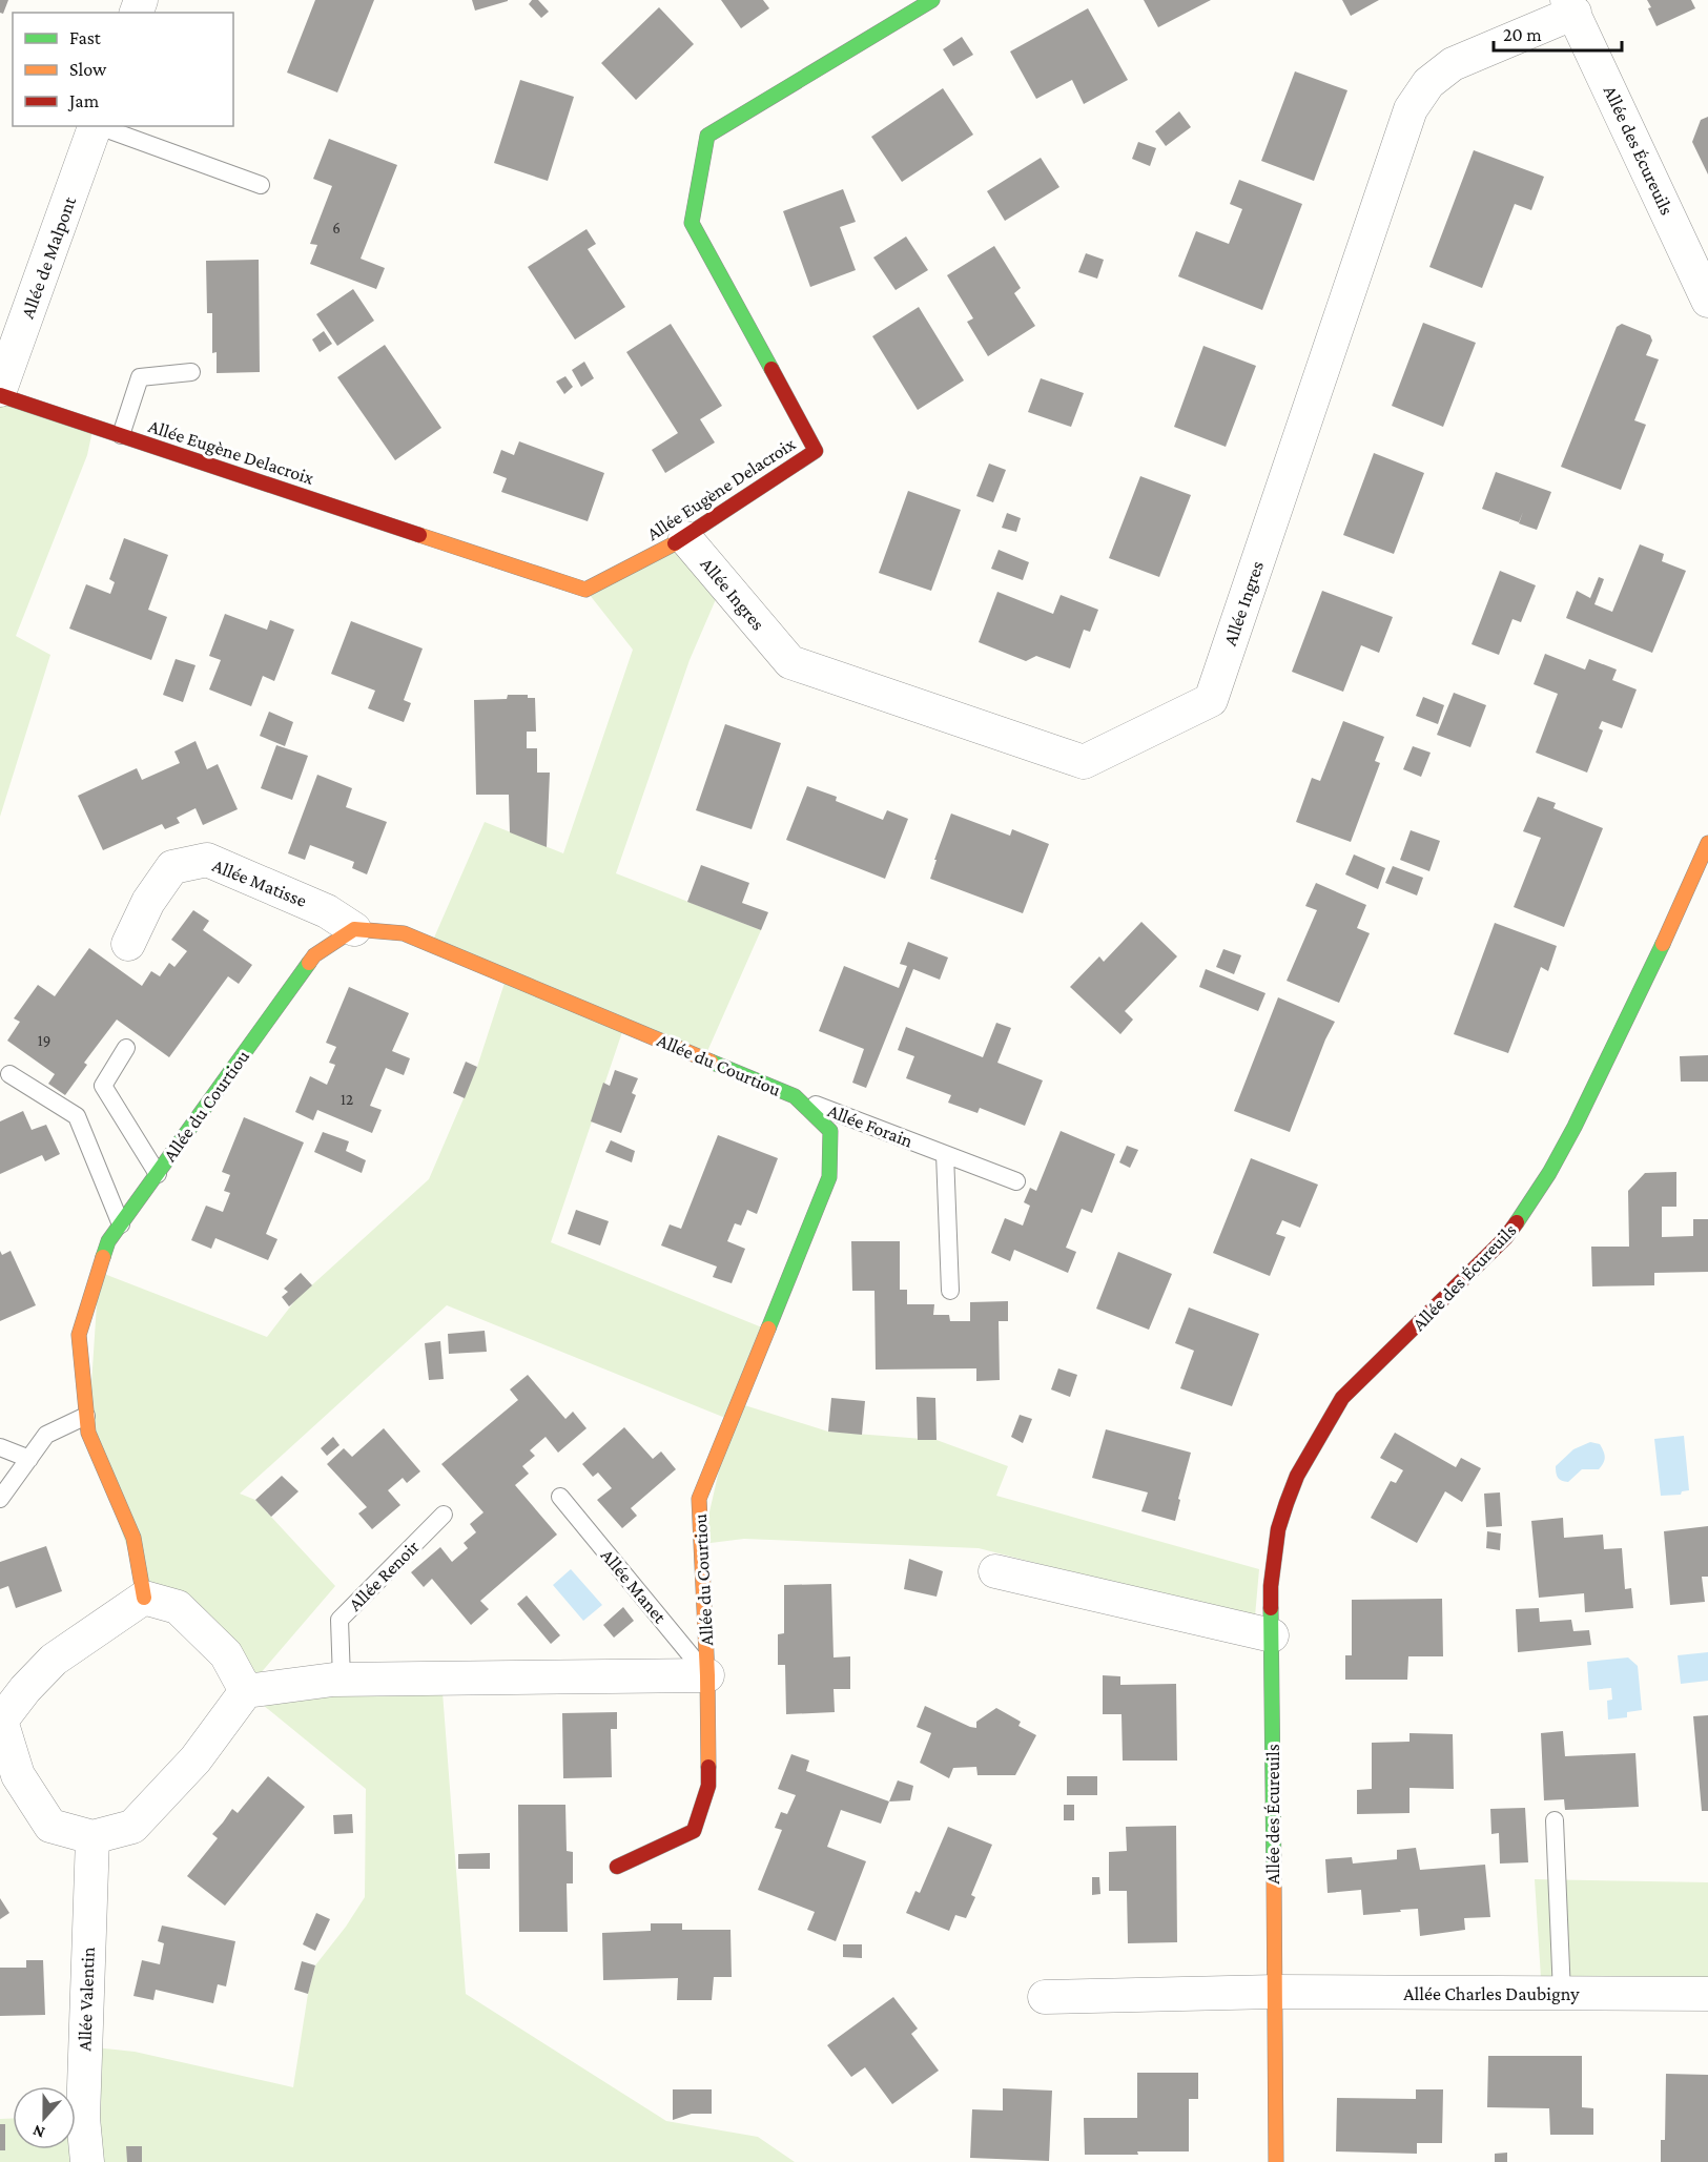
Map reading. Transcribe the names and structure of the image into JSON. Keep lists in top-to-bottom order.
{
  "streets": {
    "street": [
      "Allée des Écureuils",
      "Allée de Malpont",
      "Allée Eugène Delacroix",
      "Allée Ingres",
      "Allée Matisse",
      "Allée du Courtiou",
      "Allée Charles Daubigny",
      "Allée Valentin"
    ],
    "lane": ["Allée Forain", "Allée Renoir", "Allée Manet"]
  },
  "crossings": [
    ["Allée des Écureuils", "Allée Ingres"],
    ["Allée des Écureuils", "Allée Charles Daubigny"],
    ["Allée Eugène Delacroix", "Allée Ingres"],
    ["Allée Matisse", "Allée du Courtiou"],
    ["Allée du Courtiou", "Allée Forain"],
    ["Allée du Courtiou", "Allée Manet"]
  ],
  "house_numbers": ["6", "19", "12"],
  "legend": ["Fast", "Slow", "Jam"],
  "scale_bar": "20 m",
  "north": "bottom"
}
